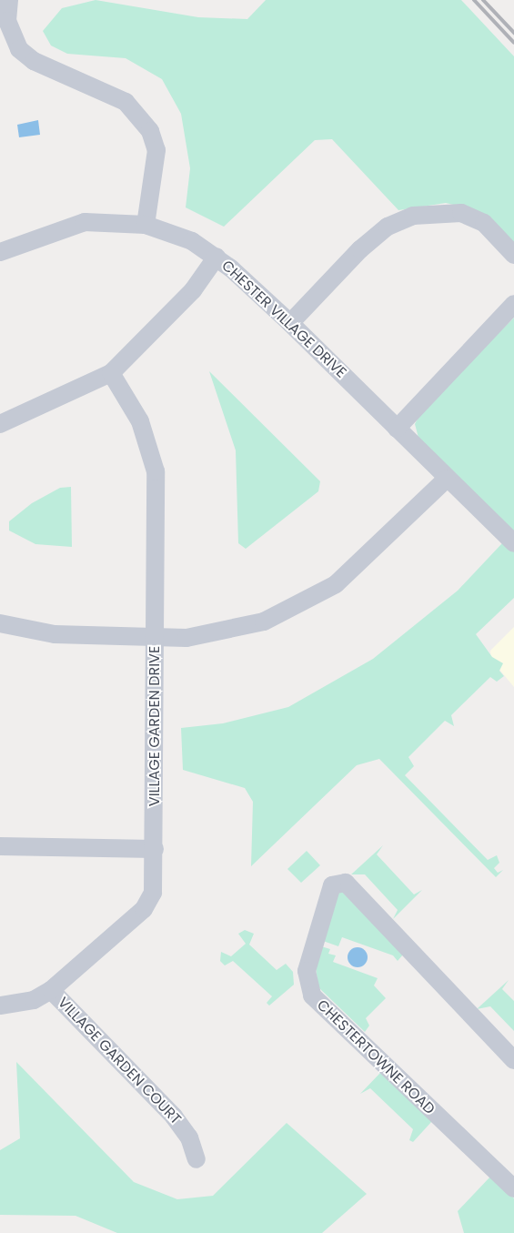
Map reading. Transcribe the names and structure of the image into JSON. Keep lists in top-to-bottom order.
{
  "streets": {
    "street": [
      "CHESTER VILLAGE DRIVE",
      "VILLAGE GARDEN DRIVE",
      "CHESTERTOWNE ROAD",
      "VILLAGE GARDEN COURT"
    ]
  },
  "crossings": [
    ["VILLAGE GARDEN DRIVE", "VILLAGE GARDEN COURT"]
  ]
}
